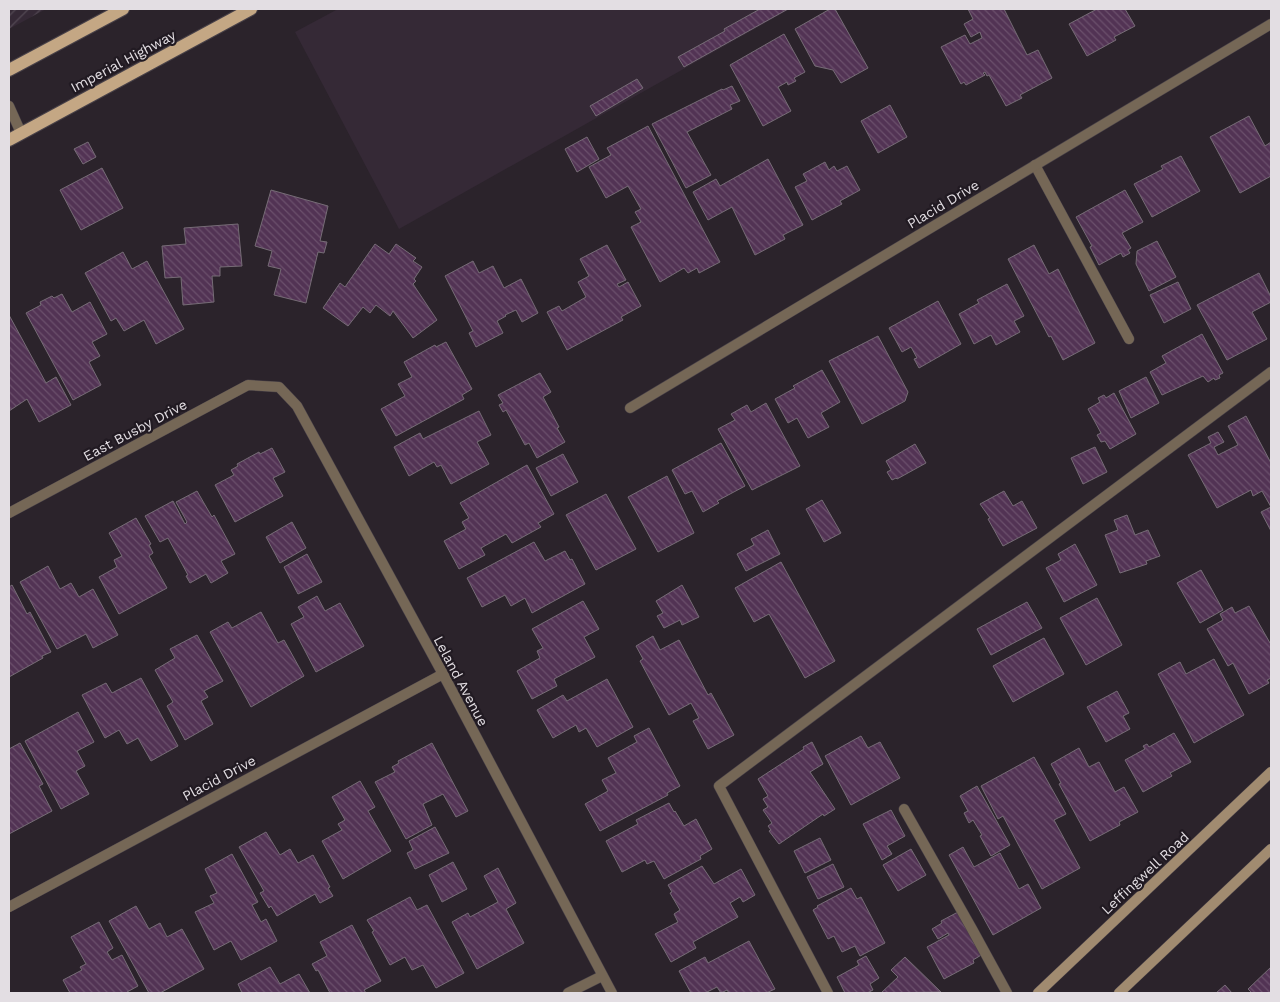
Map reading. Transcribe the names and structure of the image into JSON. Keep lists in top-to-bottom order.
{
  "streets": {
    "main road": ["Imperial Highway", "Leffingwell Road"],
    "street": ["Placid Drive", "East Busby Drive", "Leland Avenue"]
  },
  "crossings": [
    ["Placid Drive", "Leland Avenue"],
    ["East Busby Drive", "Leland Avenue"]
  ]
}
